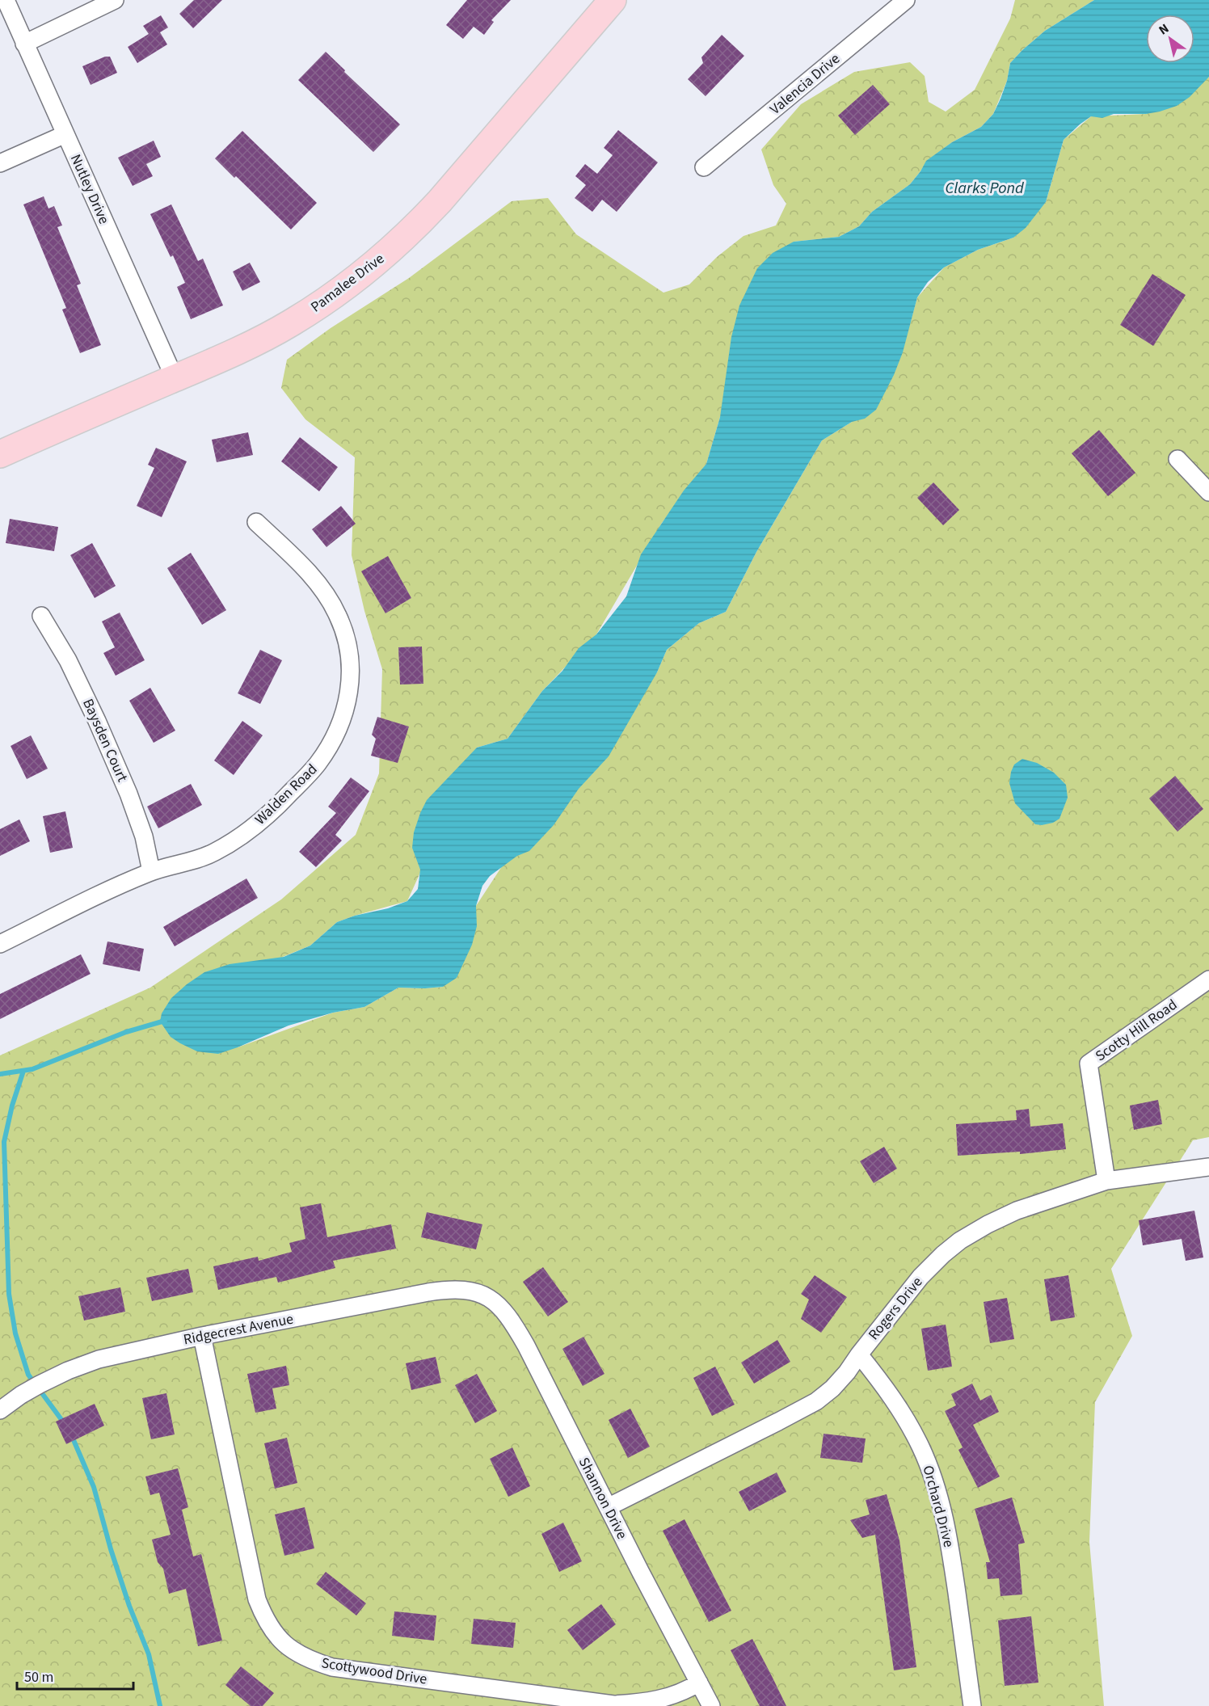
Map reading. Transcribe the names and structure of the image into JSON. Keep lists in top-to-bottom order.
{
  "streets": {
    "main road": ["Pamalee Drive"],
    "street": [
      "Valencia Drive",
      "Nutley Drive",
      "Baysden Court",
      "Walden Road",
      "Scotty Hill Road",
      "Rogers Drive",
      "Ridgecrest Avenue",
      "Shannon Drive",
      "Orchard Drive",
      "Scottywood Drive"
    ]
  },
  "crossings": [
    ["Nutley Drive", "Pamalee Drive"],
    ["Baysden Court", "Walden Road"],
    ["Scotty Hill Road", "Rogers Drive"],
    ["Rogers Drive", "Shannon Drive"],
    ["Rogers Drive", "Orchard Drive"],
    ["Ridgecrest Avenue", "Shannon Drive"],
    ["Ridgecrest Avenue", "Scottywood Drive"],
    ["Shannon Drive", "Scottywood Drive"]
  ],
  "water": ["Clarks Pond"],
  "scale_bar": "50 m",
  "north": "top left"
}
